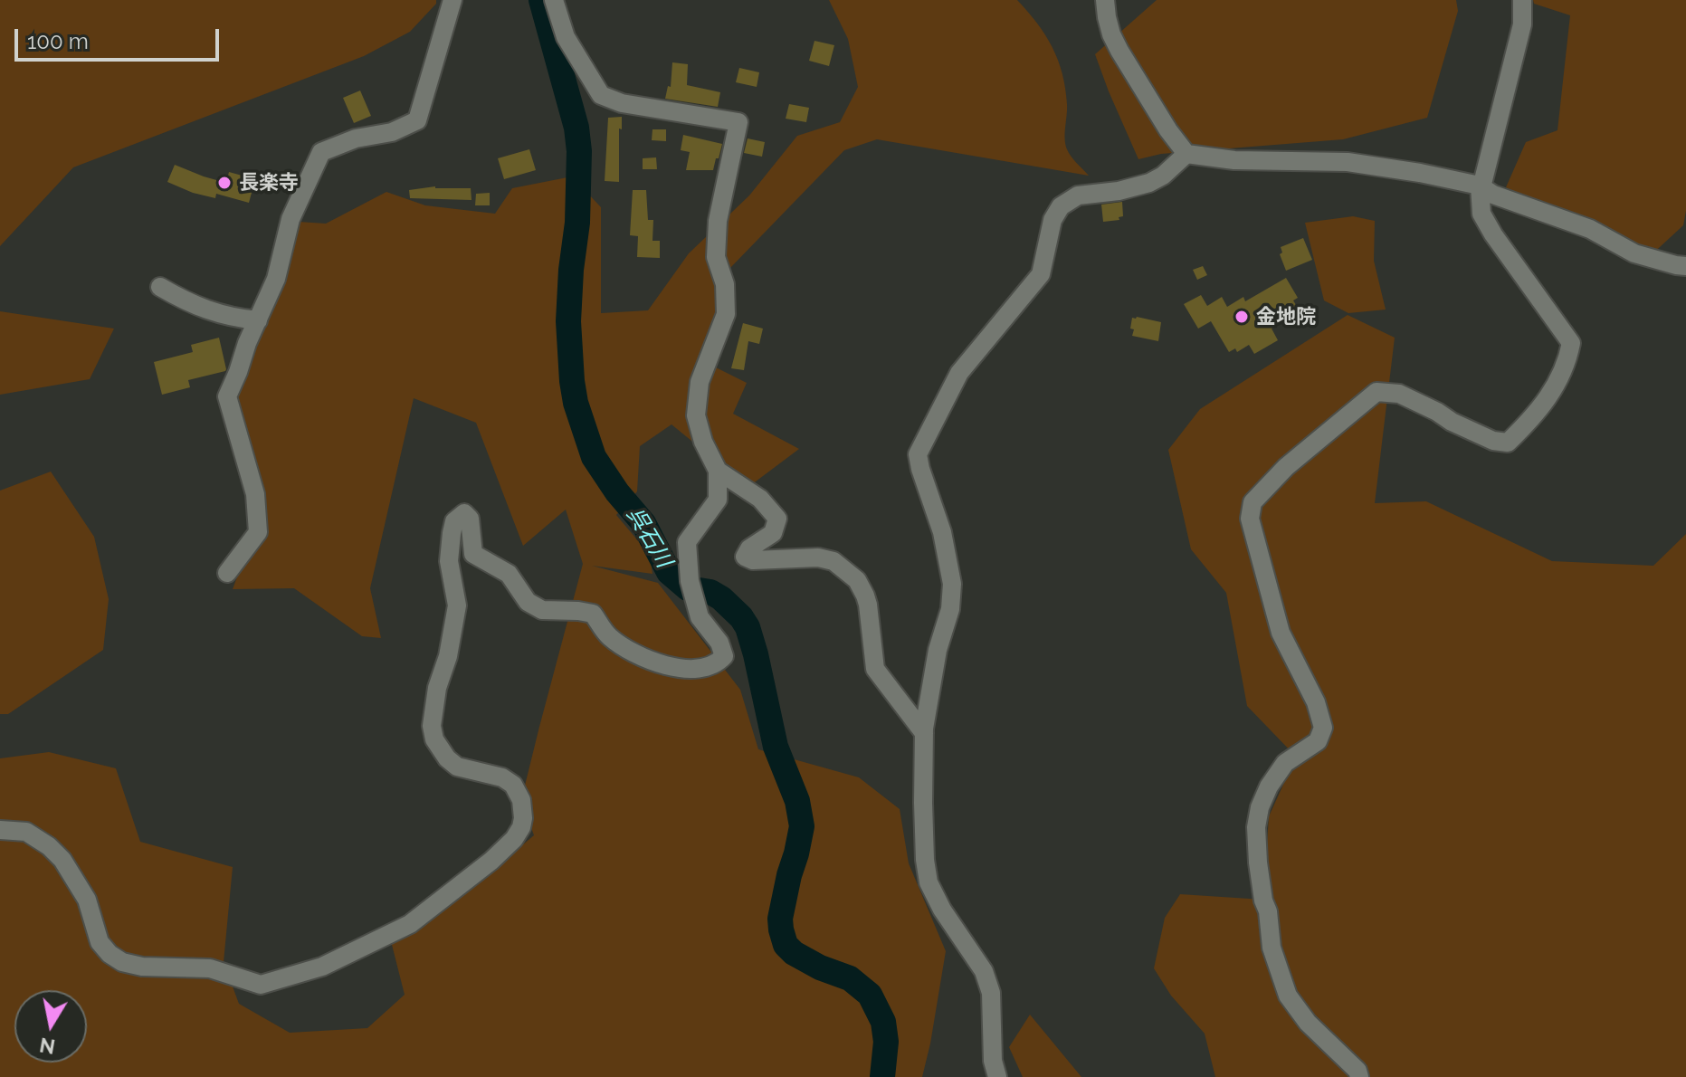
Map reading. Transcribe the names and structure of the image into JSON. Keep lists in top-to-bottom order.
{
  "water": ["呉石川"],
  "places": ["長楽寺", "金地院"],
  "scale_bar": "100 m",
  "north": "bottom"
}
